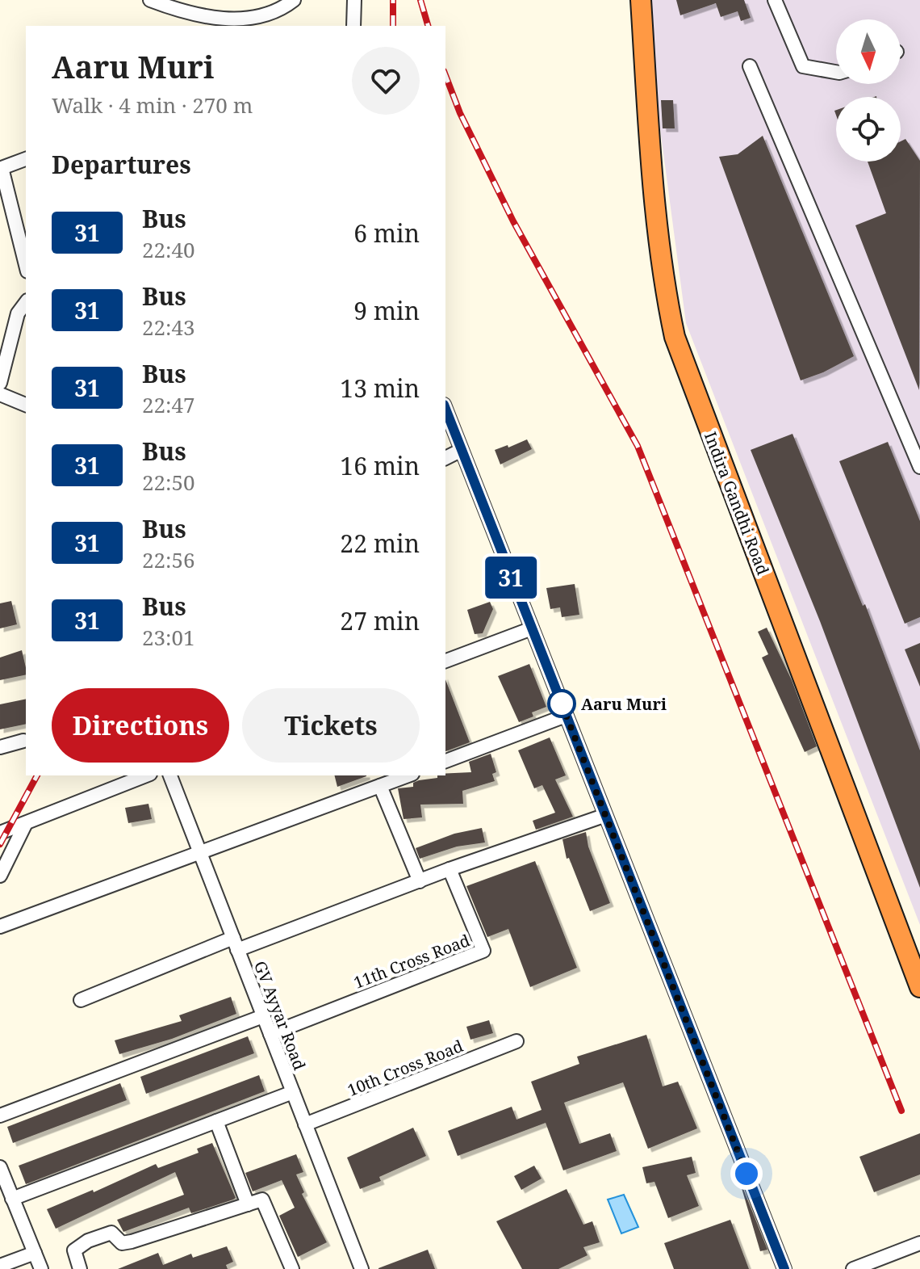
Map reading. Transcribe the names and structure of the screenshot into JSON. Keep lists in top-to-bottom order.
{
  "streets": {
    "highway": ["Indira Gandhi Road"],
    "street": ["11th Cross Road", "GV Ayyar Road", "10th Cross Road"]
  },
  "crossings": [
    ["11th Cross Road", "GV Ayyar Road"],
    ["GV Ayyar Road", "10th Cross Road"]
  ],
  "places": ["Aaru Muri"],
  "lines": ["bus line 31"],
  "north": "bottom",
  "page": {
    "on_map": "31",
    "heading": [
      ["Aaru Muri", "Walk · 4 min · 270 m"],
      "Departures"
    ],
    "list": [
      {
        "mark": "31",
        "name": "Bus",
        "note": "22:40",
        "value": "6 min"
      },
      {
        "mark": "31",
        "name": "Bus",
        "note": "22:43",
        "value": "9 min"
      },
      {
        "mark": "31",
        "name": "Bus",
        "note": "22:47",
        "value": "13 min"
      },
      {
        "mark": "31",
        "name": "Bus",
        "note": "22:50",
        "value": "16 min"
      },
      {
        "mark": "31",
        "name": "Bus",
        "note": "22:56",
        "value": "22 min"
      },
      {
        "mark": "31",
        "name": "Bus",
        "note": "23:01",
        "value": "27 min"
      }
    ],
    "buttons": ["Directions", "Tickets"]
  }
}
